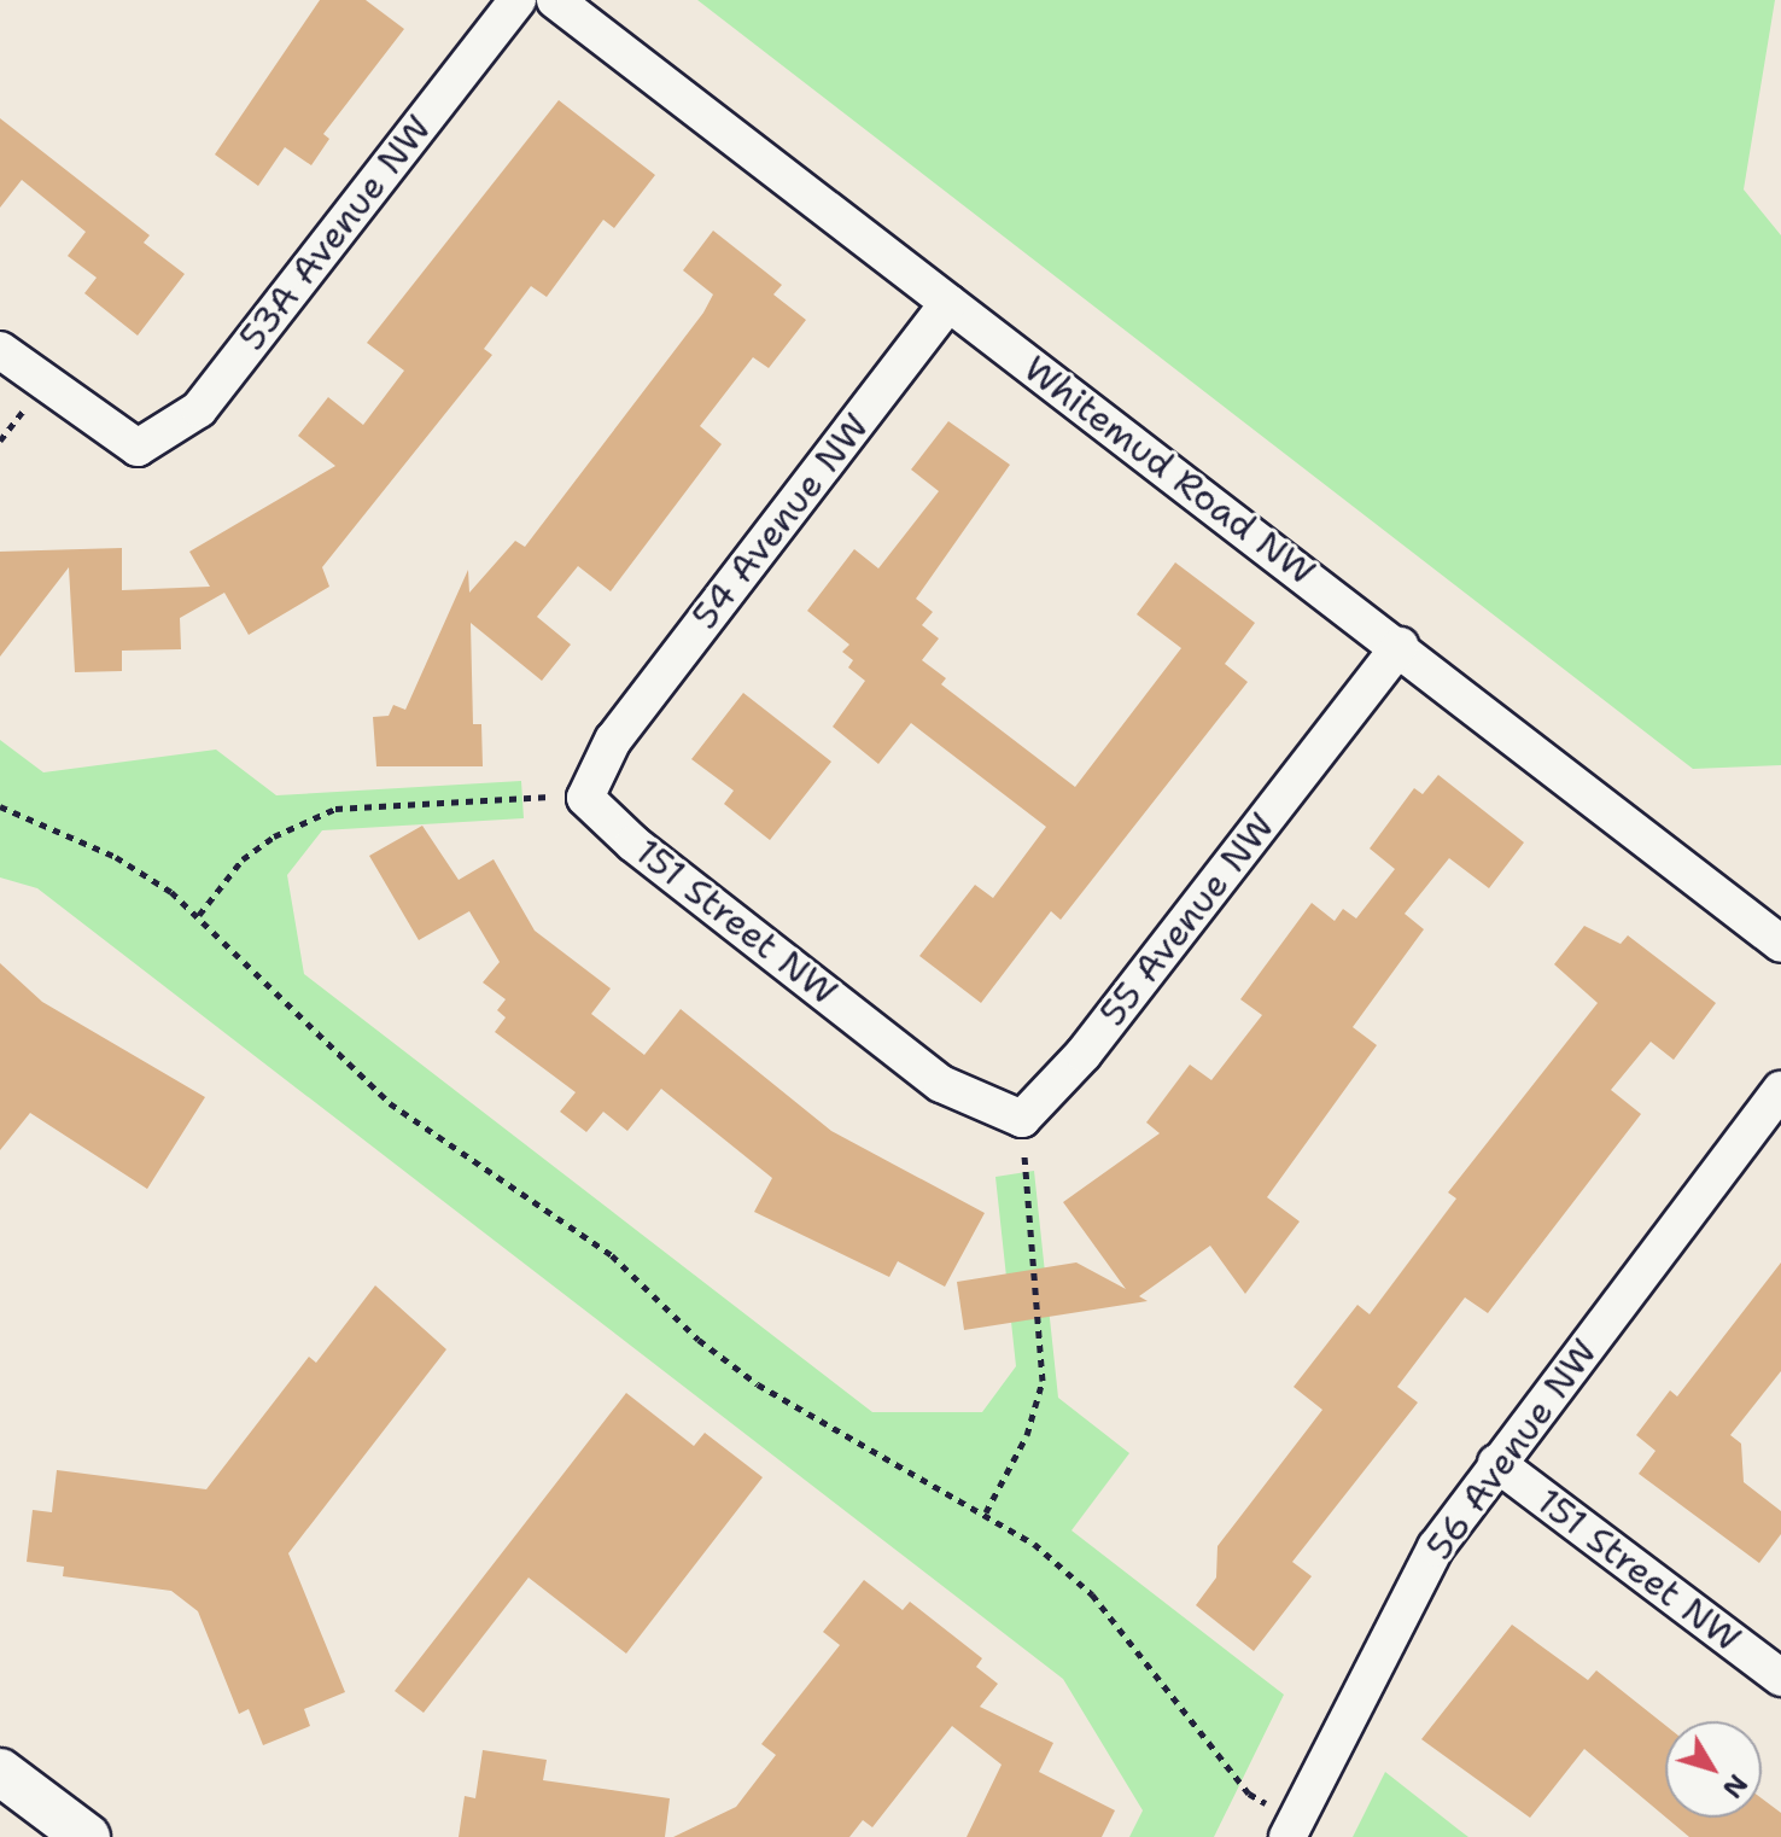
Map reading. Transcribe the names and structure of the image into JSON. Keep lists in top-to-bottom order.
{
  "streets": {
    "street": [
      "53A Avenue NW",
      "Whitemud Road NW",
      "54 Avenue NW",
      "55 Avenue NW",
      "151 Street NW",
      "56 Avenue NW"
    ]
  },
  "crossings": [
    ["Whitemud Road NW", "54 Avenue NW"],
    ["Whitemud Road NW", "55 Avenue NW"],
    ["54 Avenue NW", "151 Street NW"],
    ["55 Avenue NW", "151 Street NW"],
    ["151 Street NW", "56 Avenue NW"]
  ],
  "north": "bottom right"
}
